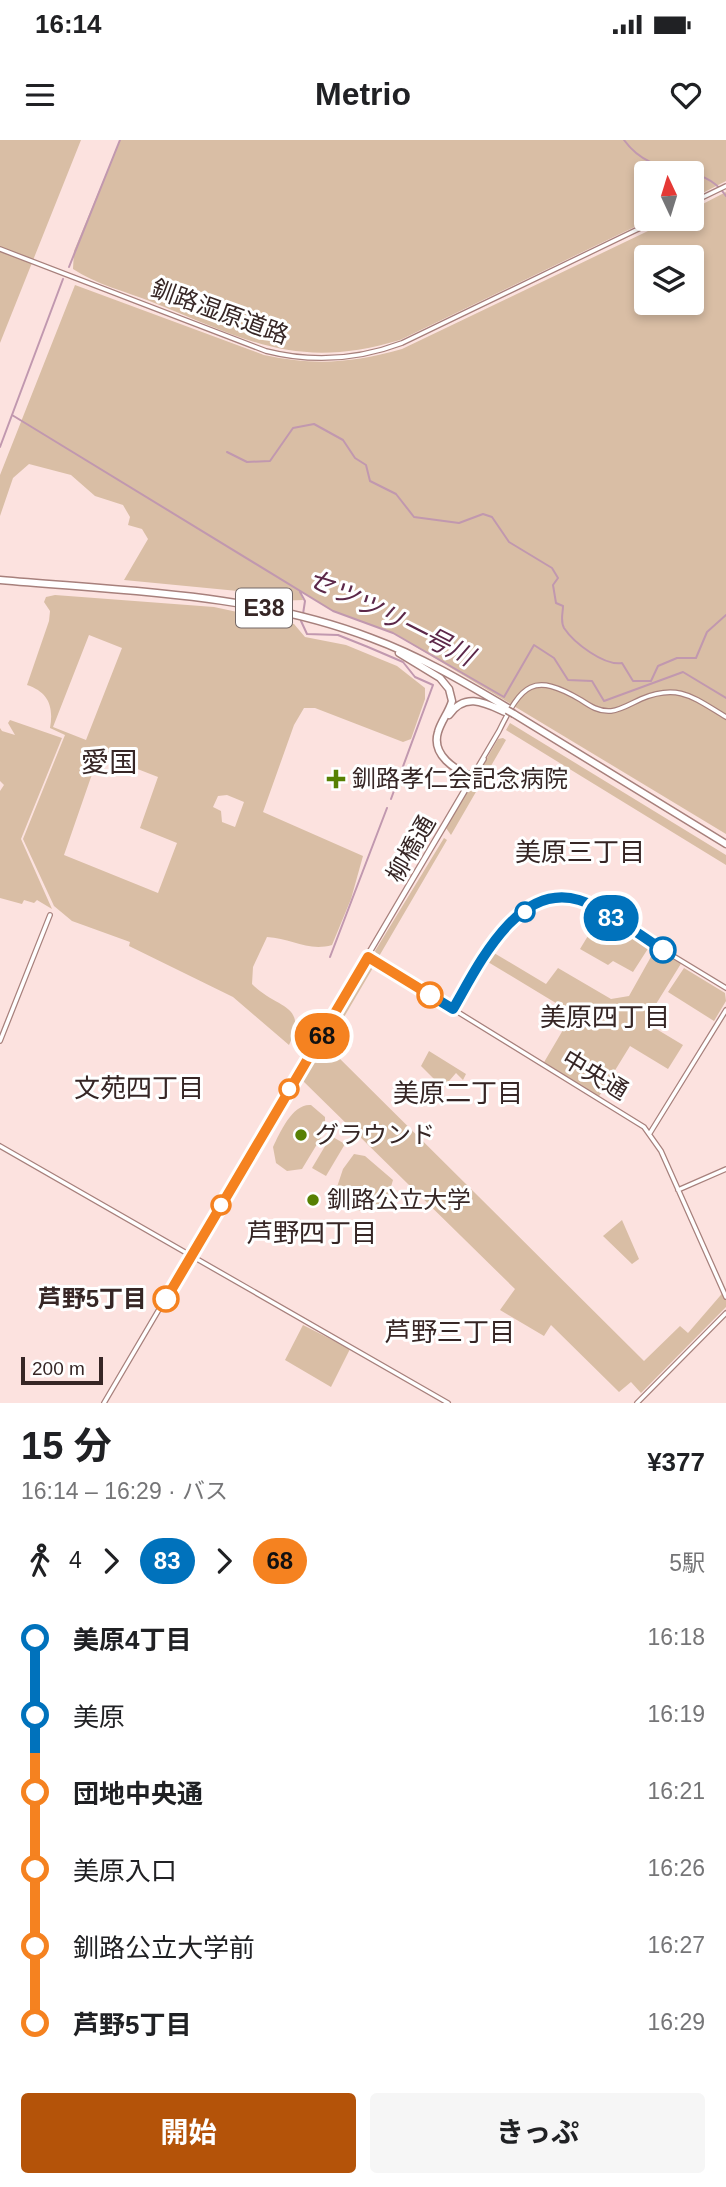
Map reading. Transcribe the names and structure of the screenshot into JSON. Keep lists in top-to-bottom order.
{
  "streets": {
    "highway": ["E38"],
    "street": ["釧路湿原道路", "柳橋通", "中央通"]
  },
  "crossings": [
    ["柳橋通", "中央通"]
  ],
  "districts": [
    "愛国",
    "美原三丁目",
    "美原四丁目",
    "文苑四丁目",
    "美原二丁目",
    "芦野四丁目",
    "芦野三丁目"
  ],
  "water": ["セツツリ一号川"],
  "places": {
    "health": ["釧路孝仁会記念病院"],
    "other": ["グラウンド", "釧路公立大学", "芦野5丁目"]
  },
  "lines": ["bus line 83", "bus line 68"],
  "scale_bar": "200 m",
  "north": "top",
  "page": {
    "status": "16:14",
    "header": "Metrio",
    "on_map": ["83", "68"],
    "scale": "200 m",
    "heading": ["15 分", "16:14 – 16:29 · バス", "¥377"],
    "legs": [
      "4",
      "83",
      "68",
      "5駅"
    ],
    "list": [
      {
        "name": "美原4丁目",
        "value": "16:18"
      },
      {
        "name": "美原",
        "value": "16:19"
      },
      {
        "name": "団地中央通",
        "value": "16:21"
      },
      {
        "name": "美原入口",
        "value": "16:26"
      },
      {
        "name": "釧路公立大学前",
        "value": "16:27"
      },
      {
        "name": "芦野5丁目",
        "value": "16:29"
      }
    ],
    "buttons": ["開始", "きっぷ"]
  }
}
